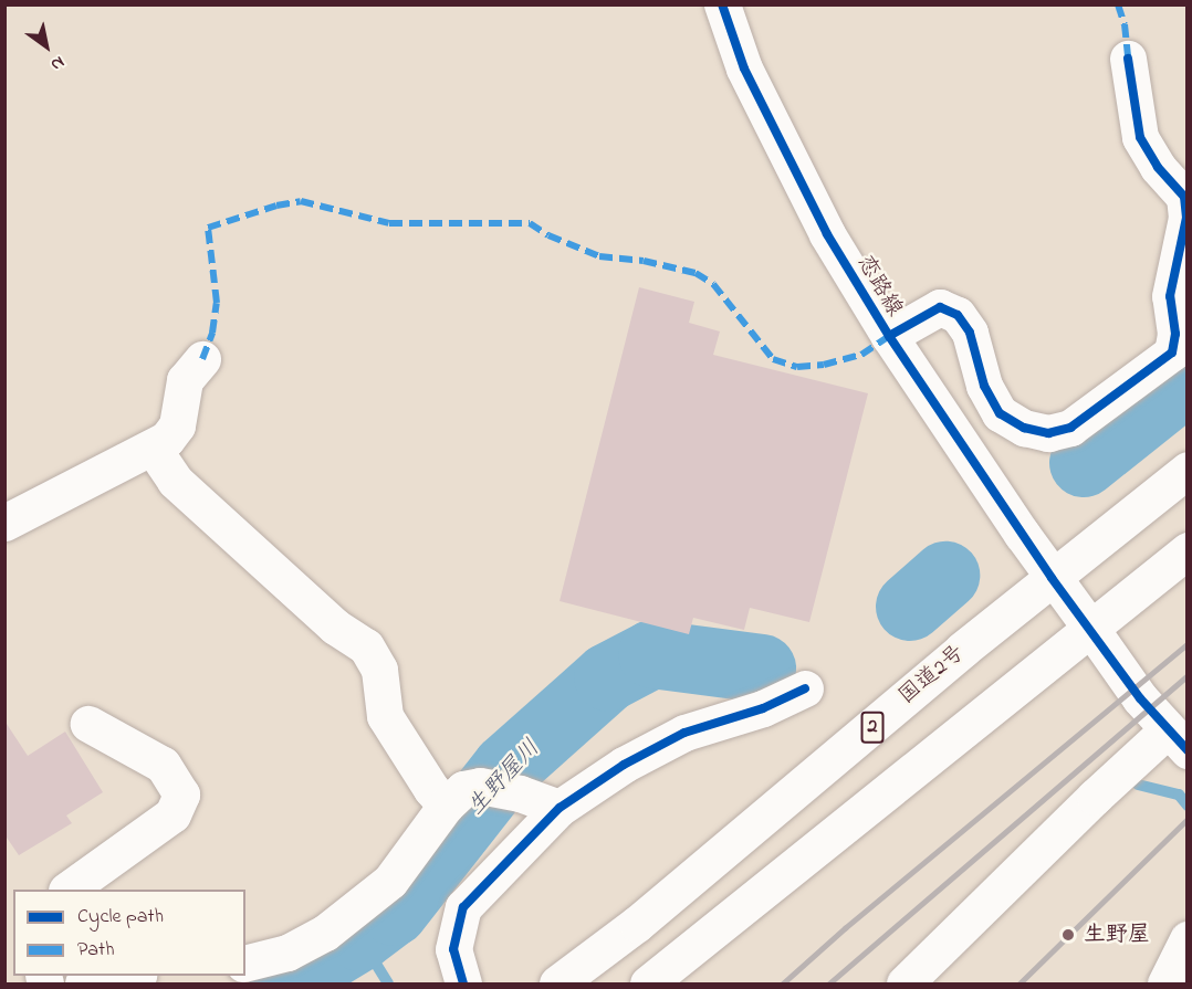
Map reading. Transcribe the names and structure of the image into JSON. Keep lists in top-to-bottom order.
{
  "streets": {
    "main road": ["恋路線", "国道2号", "2"]
  },
  "crossings": [
    ["恋路線", "国道2号"]
  ],
  "water": ["生野屋川"],
  "places": ["生野屋"],
  "legend": ["Cycle path", "Path"],
  "north": "bottom right"
}
